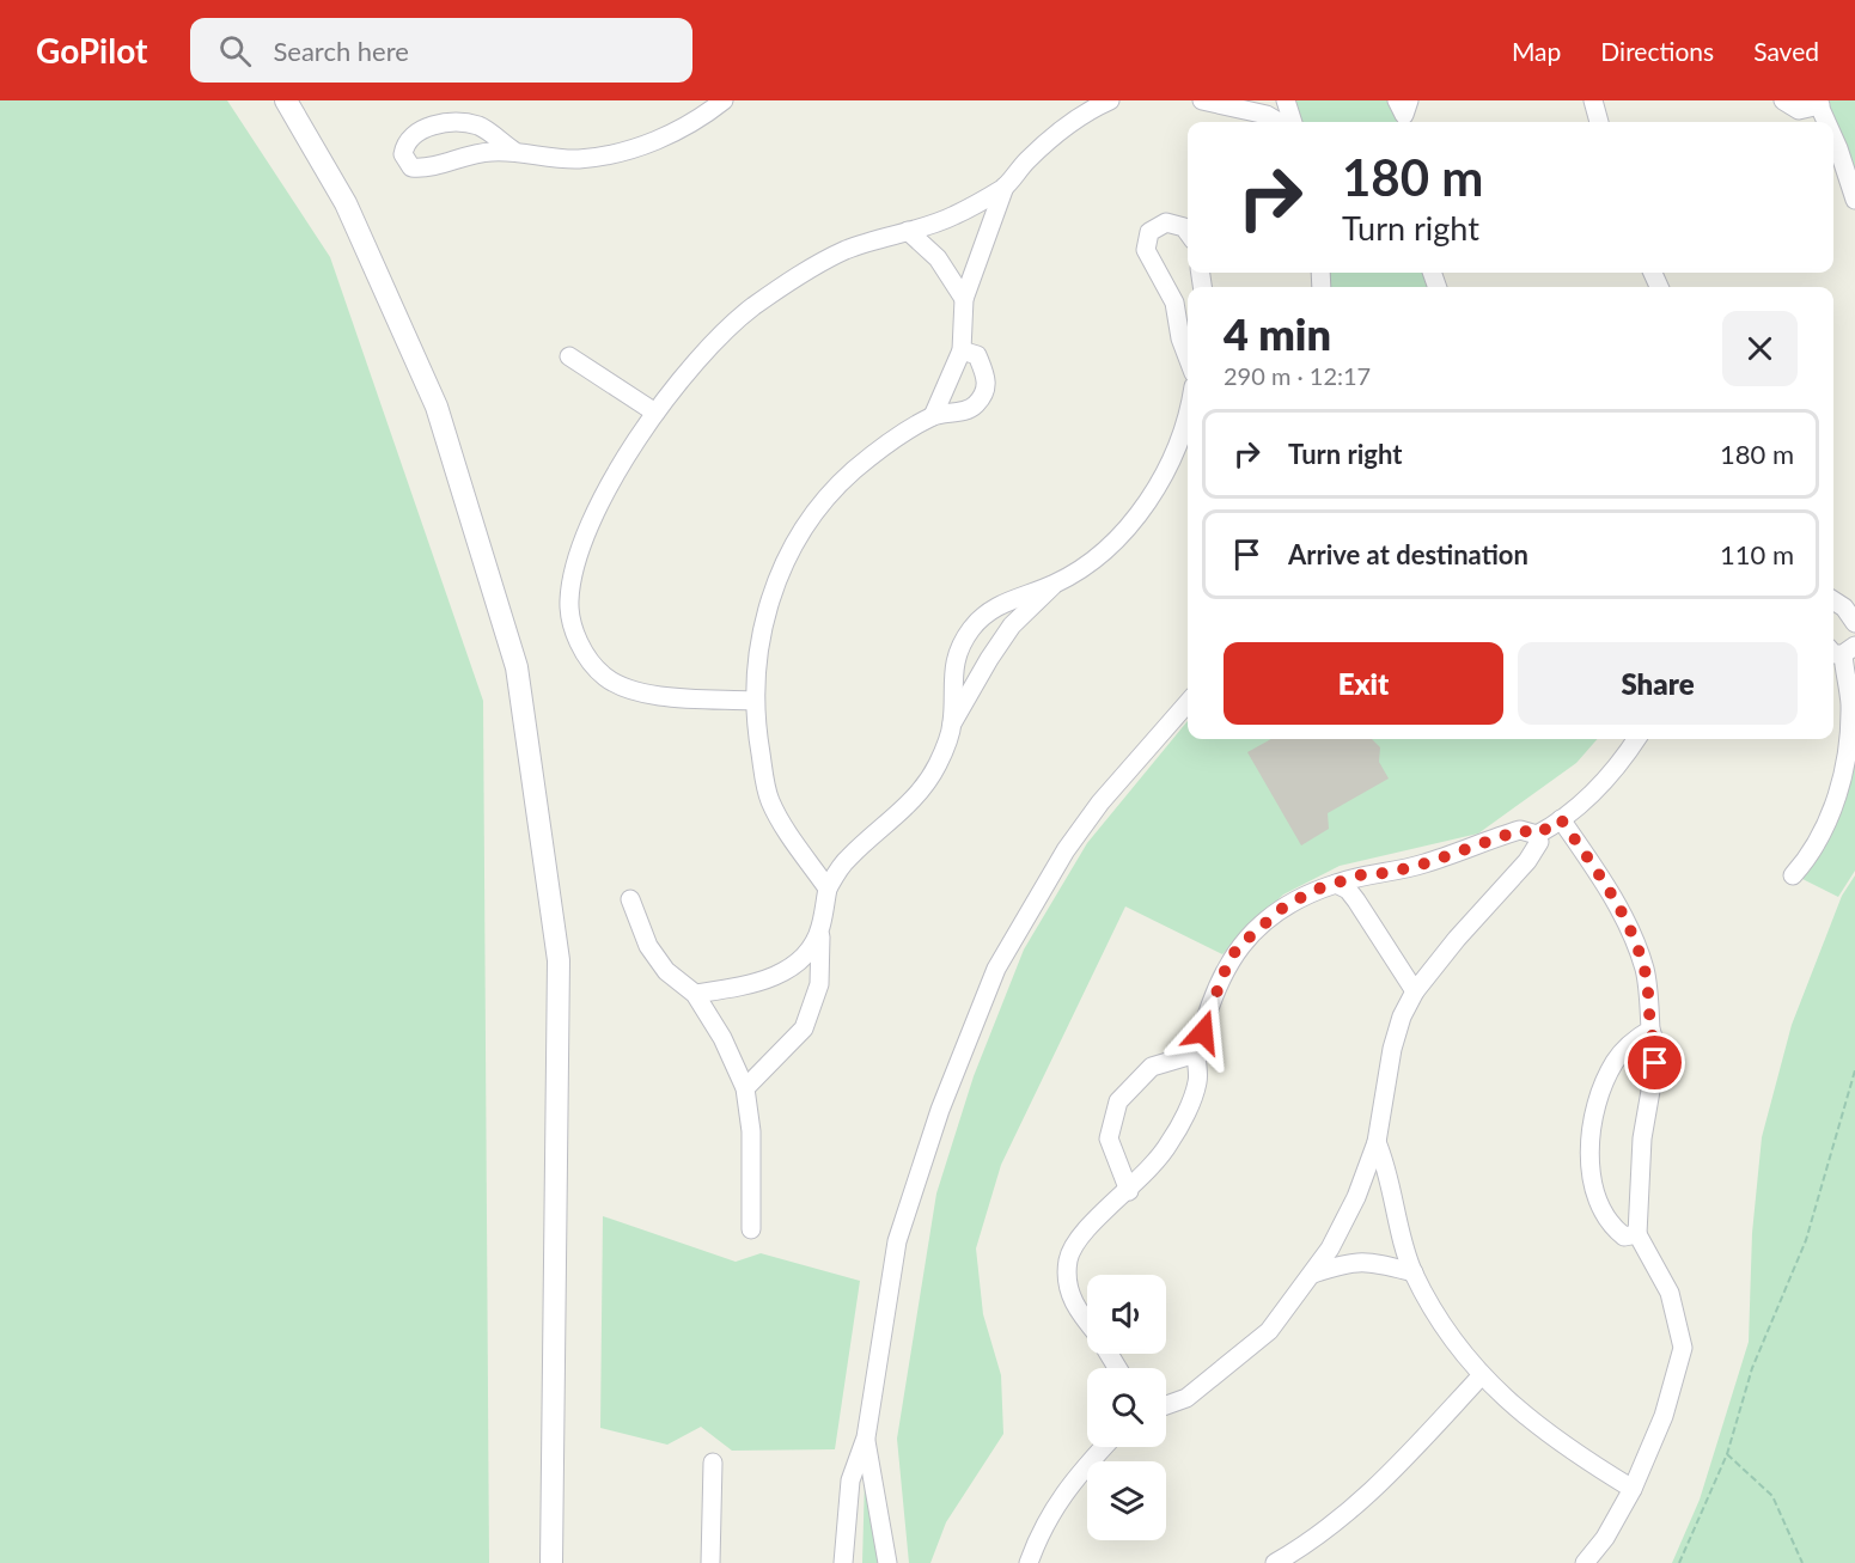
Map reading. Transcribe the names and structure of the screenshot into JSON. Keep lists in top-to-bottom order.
{
  "page": {
    "header": "GoPilot",
    "search": "Search here",
    "nav": ["Map", "Directions", "Saved"],
    "turn": ["180 m", "Turn right"],
    "heading": ["4 min", "290 m · 12:17"],
    "list": [
      {
        "name": "Turn right",
        "value": "180 m"
      },
      {
        "name": "Arrive at destination",
        "value": "110 m"
      }
    ],
    "buttons": ["Exit", "Share"]
  }
}
